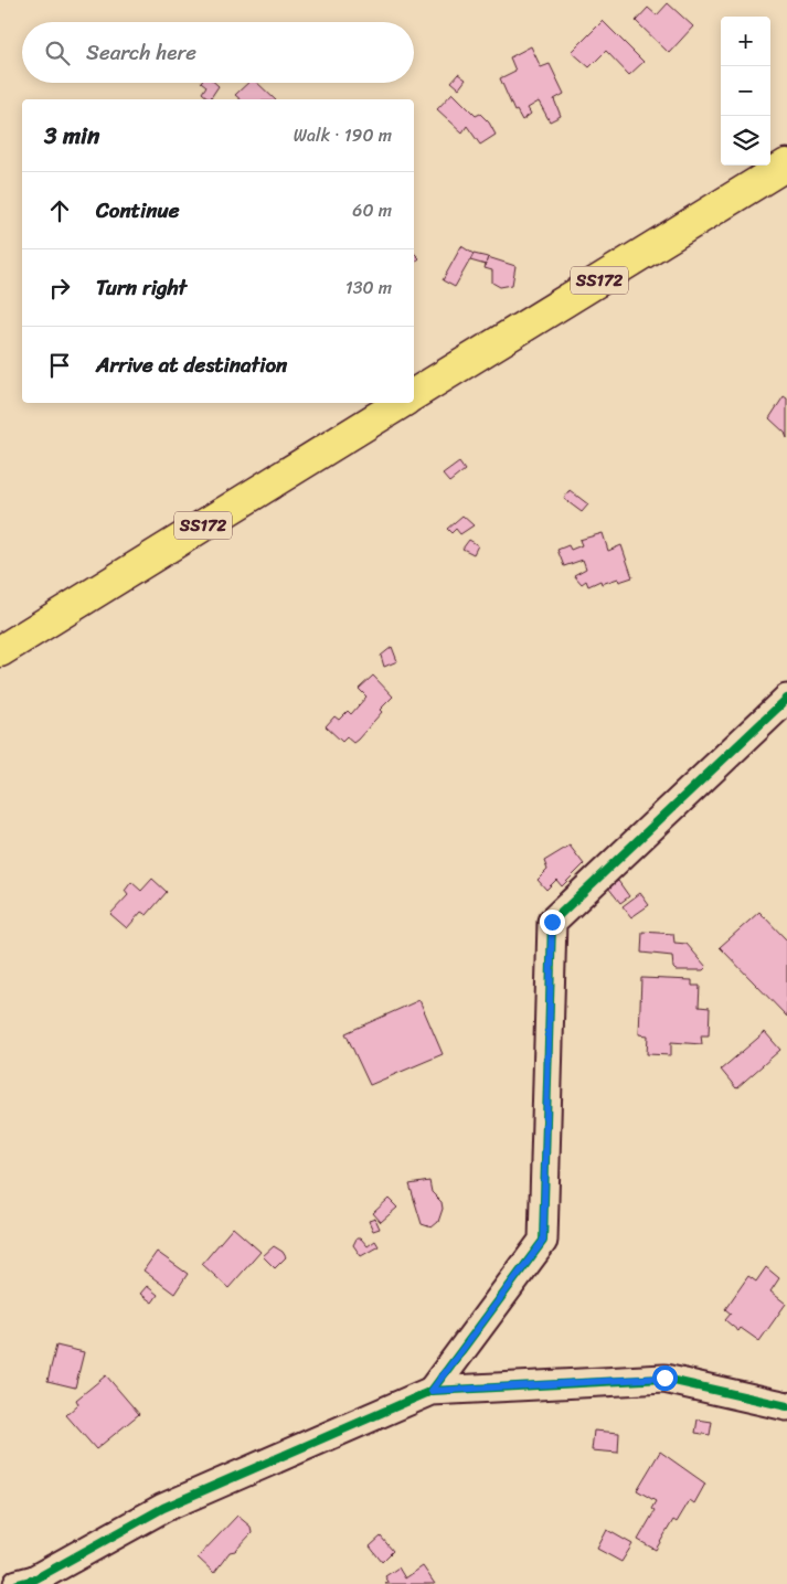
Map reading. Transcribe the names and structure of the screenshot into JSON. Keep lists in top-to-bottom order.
{
  "streets": {
    "main road": ["SS172"]
  },
  "page": {
    "map_buttons": ["+", "−"],
    "search": "Search here",
    "heading": ["3 min", "Walk · 190 m"],
    "list": [
      ["Continue", "60 m"],
      ["Turn right", "130 m"],
      "Arrive at destination"
    ]
  }
}
